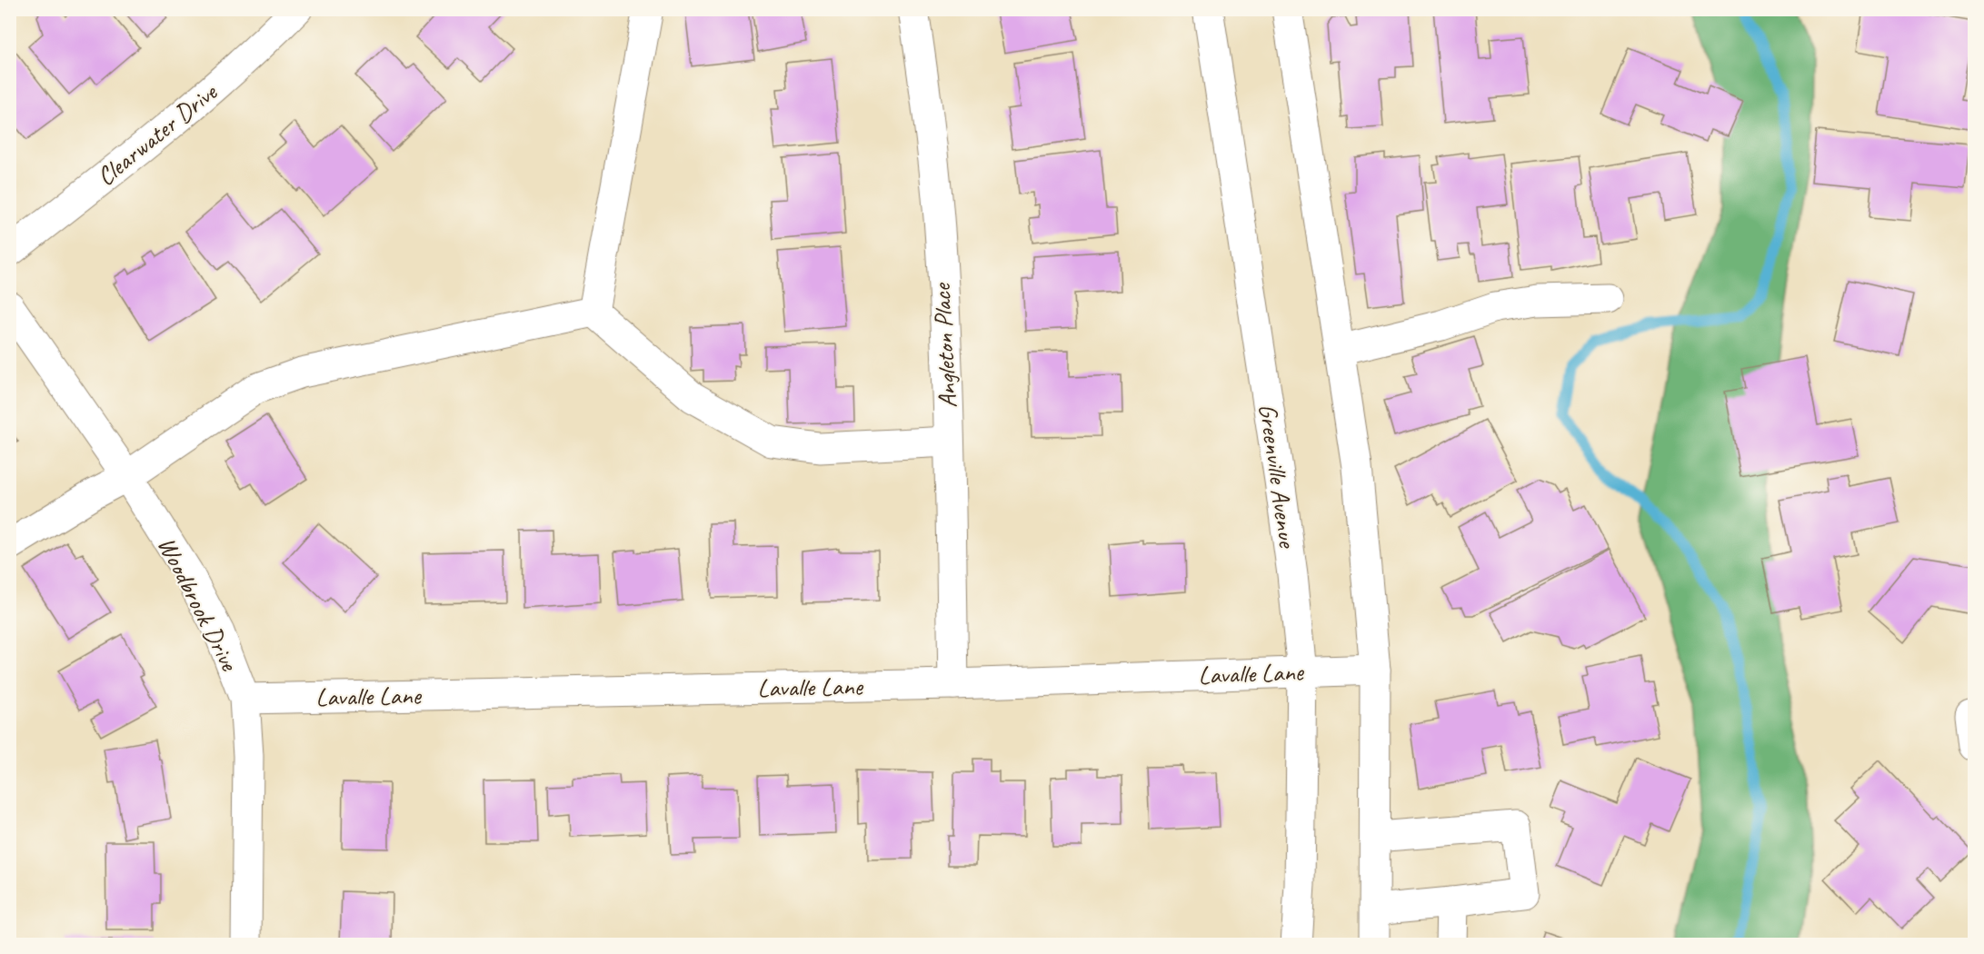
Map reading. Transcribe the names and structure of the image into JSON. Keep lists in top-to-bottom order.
{
  "streets": {
    "street": [
      "Clearwater Drive",
      "Angleton Place",
      "Greenville Avenue",
      "Woodbrook Drive",
      "Lavalle Lane"
    ]
  },
  "crossings": [
    ["Angleton Place", "Lavalle Lane"],
    ["Greenville Avenue", "Lavalle Lane"],
    ["Woodbrook Drive", "Lavalle Lane"]
  ]
}
